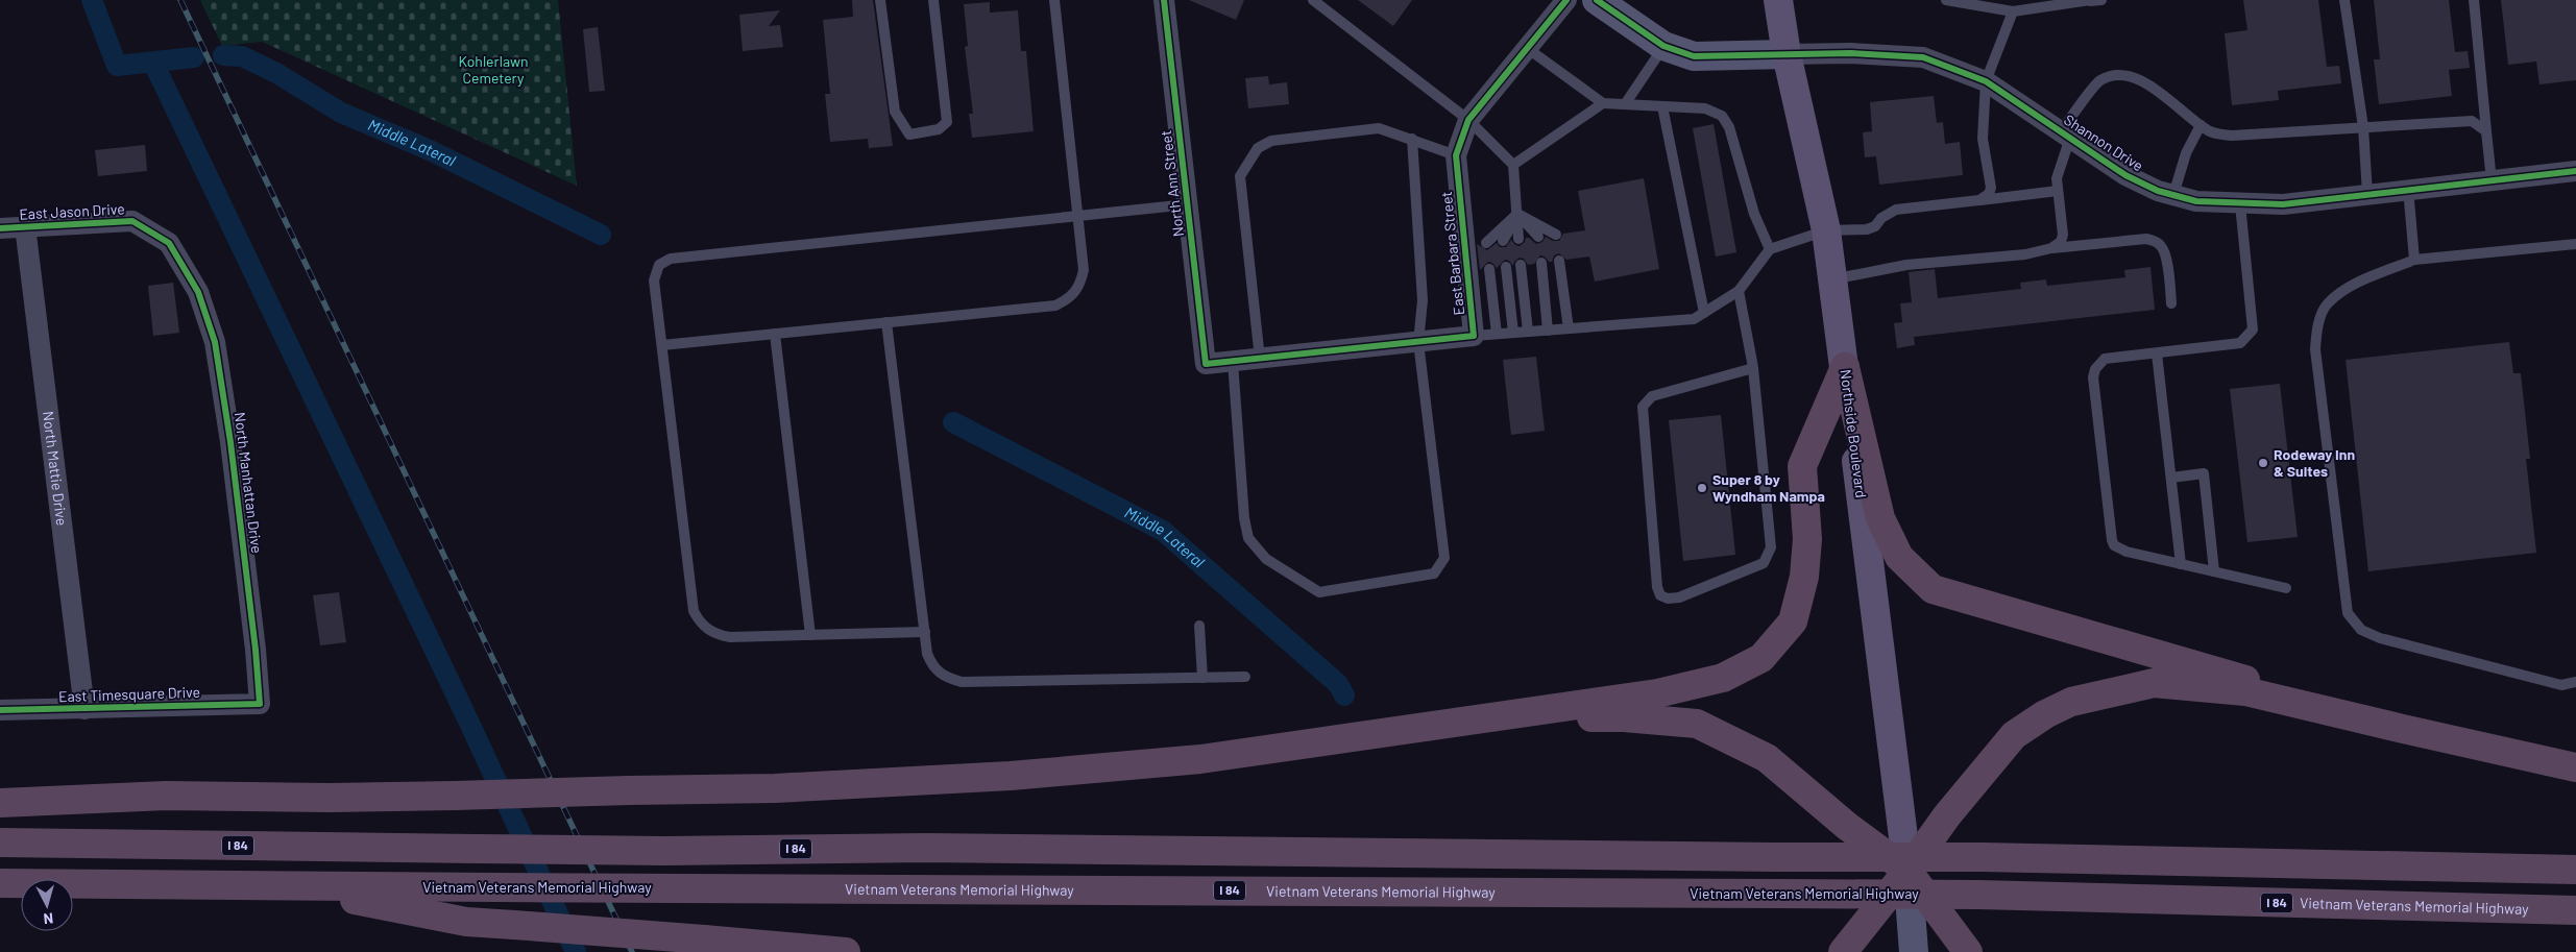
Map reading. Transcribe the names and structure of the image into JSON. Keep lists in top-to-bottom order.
{
  "streets": {
    "highway": ["I 84", "Vietnam Veterans Memorial Highway"],
    "main road": ["Northside Boulevard"],
    "street": [
      "Shannon Drive",
      "North Ann Street",
      "East Jason Drive",
      "East Barbara Street",
      "North Mattie Drive",
      "North Manhattan Drive",
      "East Timesquare Drive"
    ]
  },
  "crossings": [
    ["Shannon Drive", "Northside Boulevard"],
    ["East Jason Drive", "North Mattie Drive"],
    ["East Jason Drive", "North Manhattan Drive"],
    ["North Mattie Drive", "East Timesquare Drive"],
    ["North Manhattan Drive", "East Timesquare Drive"]
  ],
  "water": ["Middle Lateral"],
  "parks": ["Kohlerlawn Cemetery"],
  "places": ["Rodeway Inn & Suites", "Super 8 by Wyndham Nampa"],
  "north": "bottom"
}
